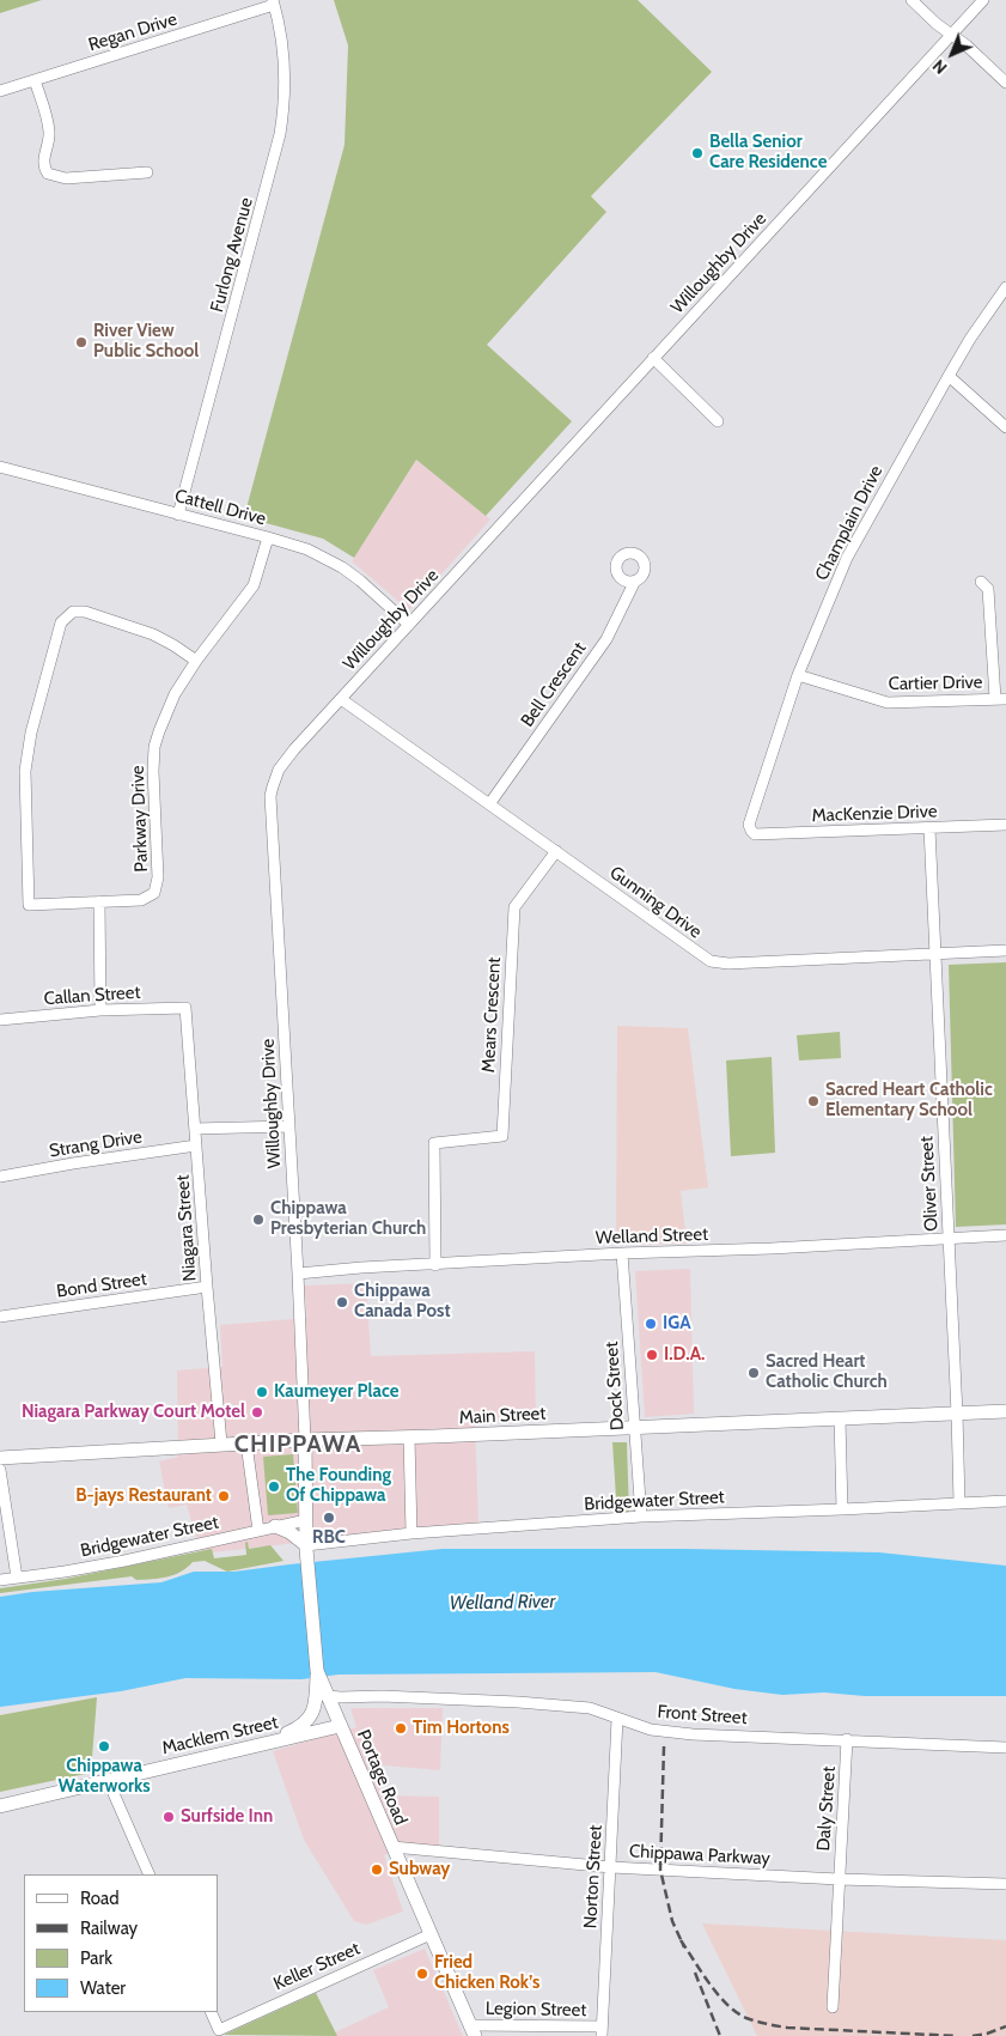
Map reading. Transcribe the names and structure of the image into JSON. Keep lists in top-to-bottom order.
{
  "streets": {
    "main road": ["Main Street", "Macklem Street", "Portage Road"],
    "street": [
      "Regan Drive",
      "Furlong Avenue",
      "Willoughby Drive",
      "Cattell Drive",
      "Champlain Drive",
      "Cartier Drive",
      "Bell Crescent",
      "MacKenzie Drive",
      "Parkway Drive",
      "Gunning Drive",
      "Callan Street",
      "Mears Crescent",
      "Strang Drive",
      "Oliver Street",
      "Niagara Street",
      "Welland Street",
      "Bond Street",
      "Dock Street",
      "Bridgewater Street",
      "Front Street",
      "Daly Street",
      "Chippawa Parkway",
      "Norton Street",
      "Keller Street",
      "Legion Street"
    ]
  },
  "crossings": [
    ["Regan Drive", "Furlong Avenue"],
    ["Furlong Avenue", "Cattell Drive"],
    ["Willoughby Drive", "Cattell Drive"],
    ["Willoughby Drive", "Gunning Drive"],
    ["Willoughby Drive", "Welland Street"],
    ["Willoughby Drive", "Main Street"],
    ["Willoughby Drive", "Portage Road"],
    ["Cattell Drive", "Parkway Drive"],
    ["Champlain Drive", "Cartier Drive"],
    ["Champlain Drive", "MacKenzie Drive"],
    ["Bell Crescent", "Gunning Drive"],
    ["MacKenzie Drive", "Oliver Street"],
    ["Gunning Drive", "Mears Crescent"],
    ["Gunning Drive", "Oliver Street"],
    ["Callan Street", "Niagara Street"],
    ["Mears Crescent", "Welland Street"],
    ["Strang Drive", "Niagara Street"],
    ["Oliver Street", "Welland Street"],
    ["Oliver Street", "Main Street"],
    ["Oliver Street", "Bridgewater Street"],
    ["Niagara Street", "Bond Street"],
    ["Niagara Street", "Main Street"],
    ["Welland Street", "Dock Street"],
    ["Dock Street", "Main Street"],
    ["Dock Street", "Bridgewater Street"],
    ["Main Street", "Portage Road"],
    ["Bridgewater Street", "Portage Road"],
    ["Front Street", "Portage Road"],
    ["Front Street", "Daly Street"],
    ["Front Street", "Norton Street"],
    ["Macklem Street", "Portage Road"],
    ["Portage Road", "Chippawa Parkway"],
    ["Portage Road", "Keller Street"],
    ["Portage Road", "Legion Street"],
    ["Daly Street", "Chippawa Parkway"],
    ["Chippawa Parkway", "Norton Street"],
    ["Norton Street", "Legion Street"]
  ],
  "districts": ["CHIPPAWA"],
  "water": ["Welland River"],
  "places": [
    "Bella Senior Care Residence",
    "River View Public School",
    "Sacred Heart Catholic Elementary School",
    "Chippawa Presbyterian Church",
    "Chippawa Canada Post",
    "IGA",
    "I.D.A.",
    "Sacred Heart Catholic Church",
    "Kaumeyer Place",
    "Niagara Parkway Court Motel",
    "The Founding Of Chippawa",
    "B-jays Restaurant",
    "RBC",
    "Tim Hortons",
    "Chippawa Waterworks",
    "Surfside Inn",
    "Subway",
    "Fried Chicken Rok’s"
  ],
  "legend": [
    "Road",
    "Railway",
    "Park",
    "Water"
  ],
  "north": "bottom left"
}
